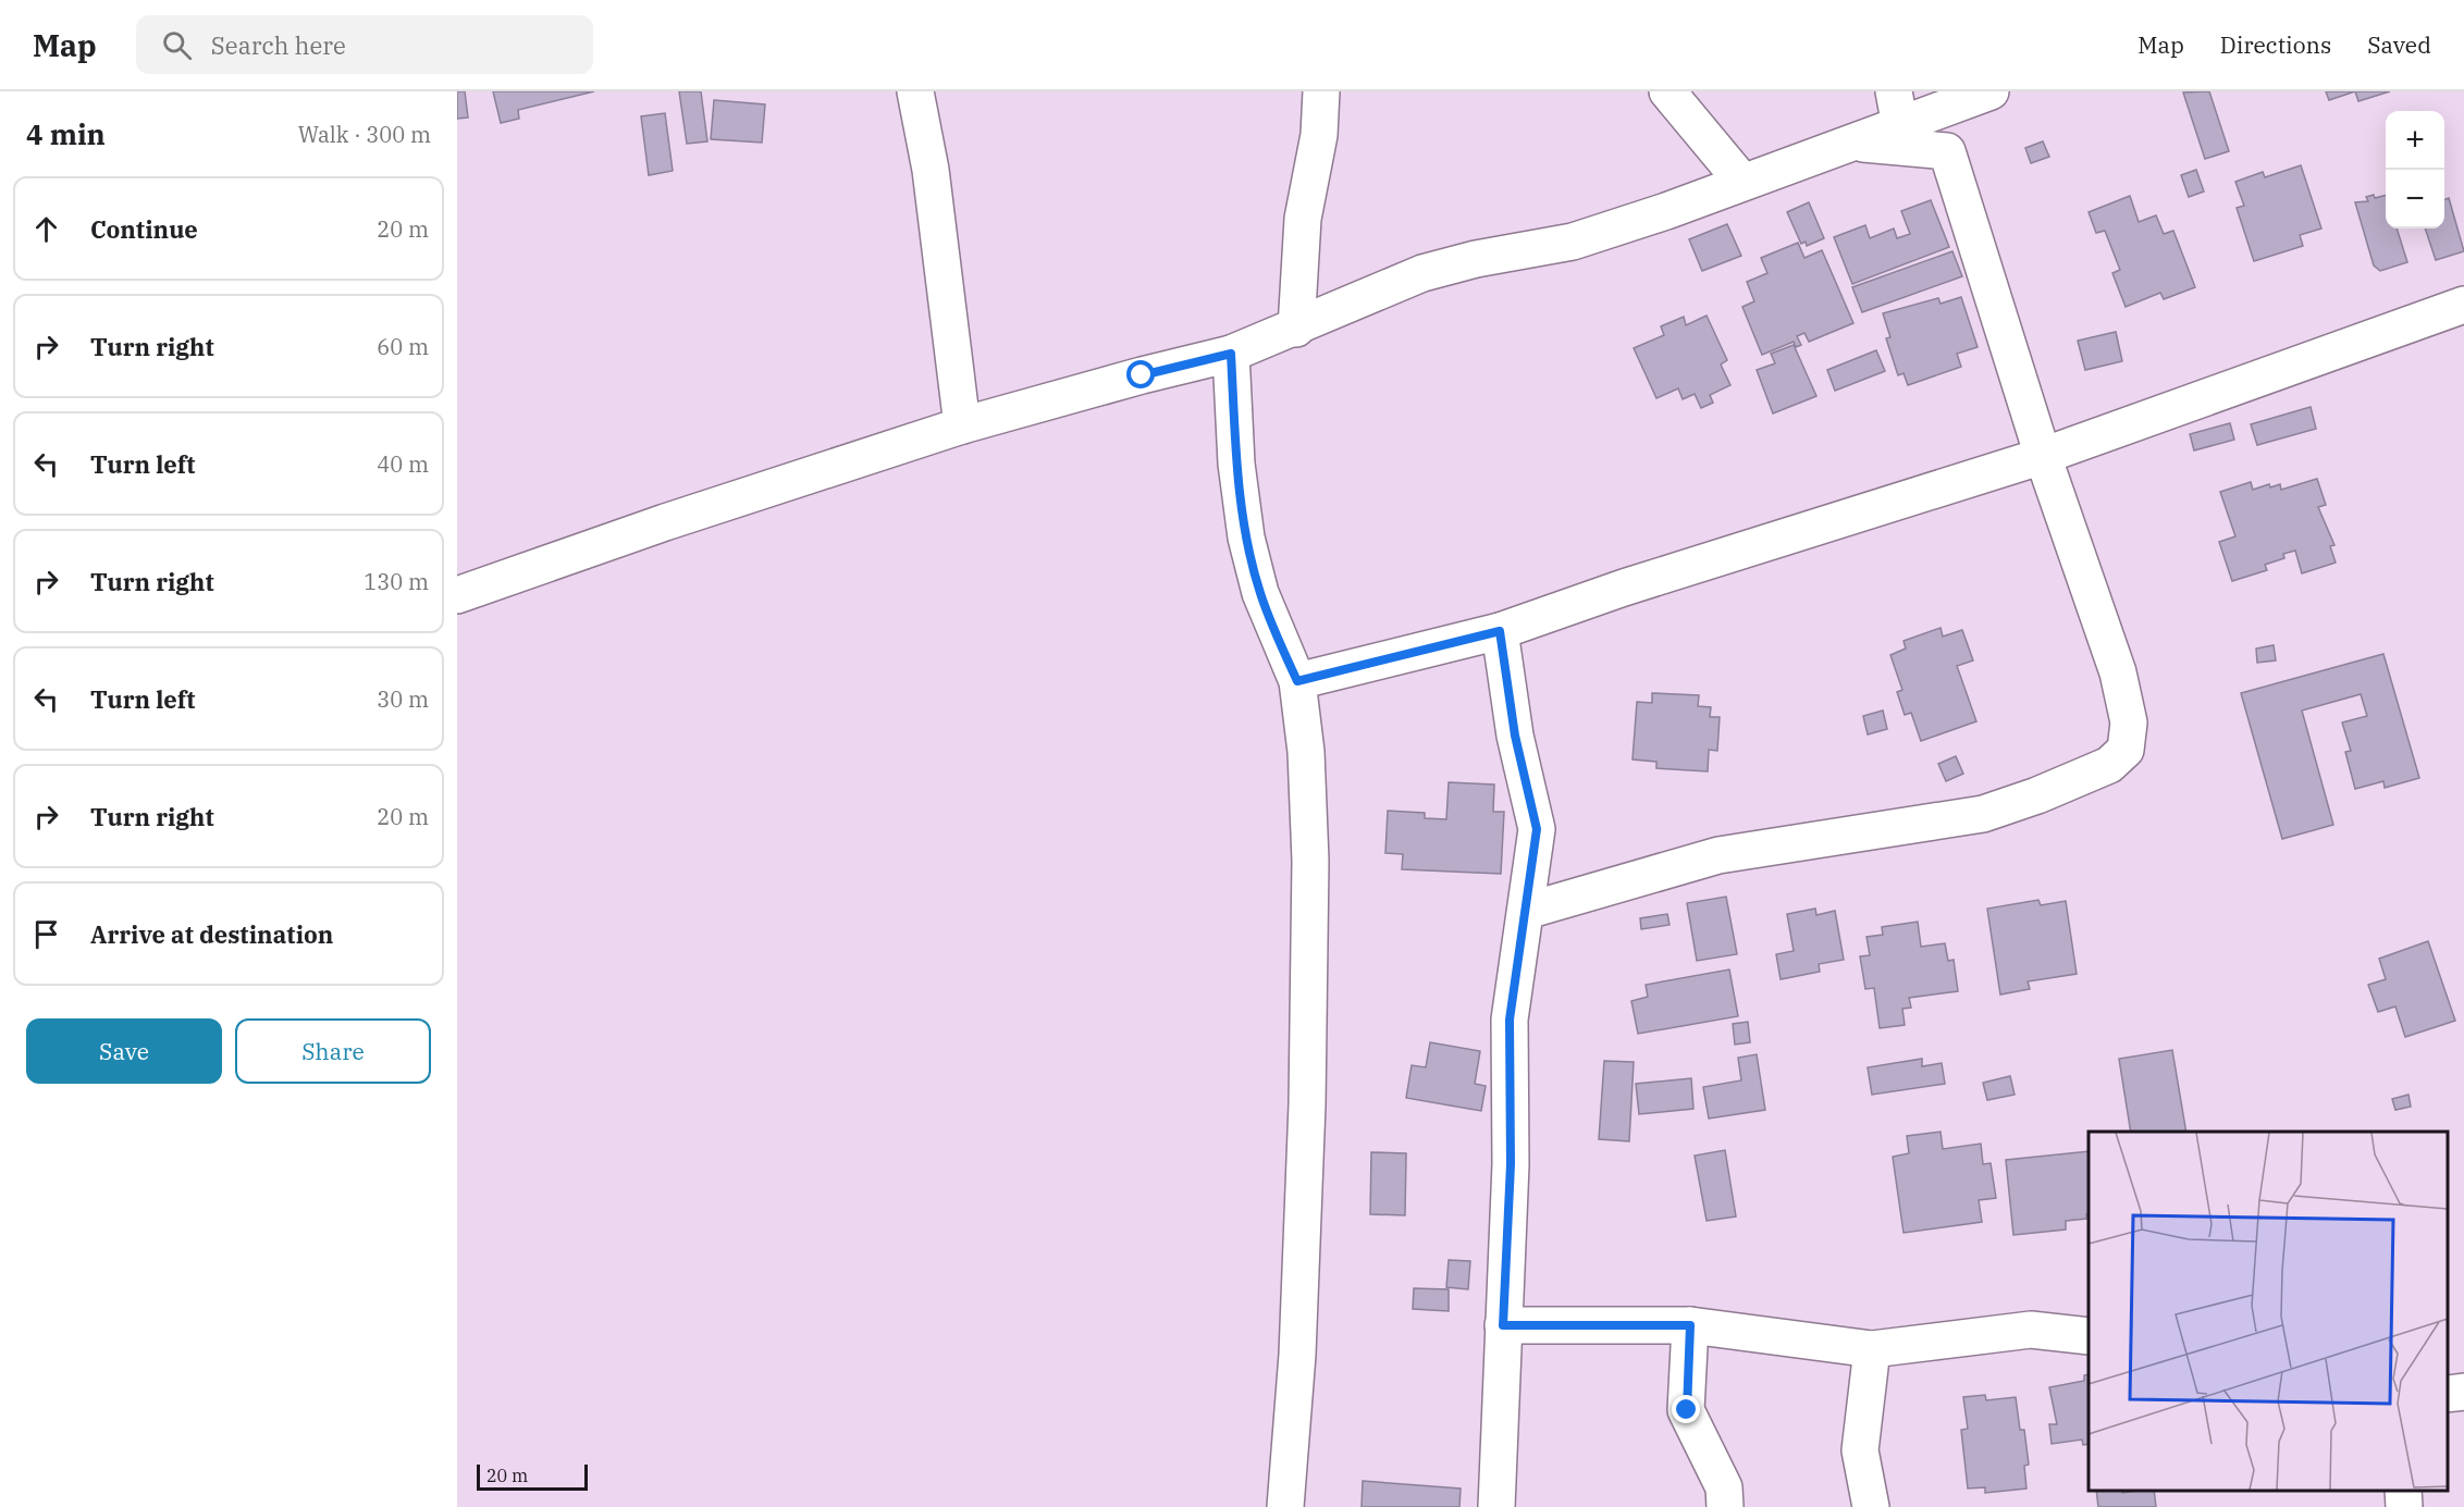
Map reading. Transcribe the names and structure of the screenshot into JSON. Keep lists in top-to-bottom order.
{
  "scale_bar": "20 m",
  "page": {
    "header": "Map",
    "search": "Search here",
    "nav": ["Map", "Directions", "Saved"],
    "heading": ["4 min", "Walk · 300 m"],
    "map_buttons": ["+", "−"],
    "list": [
      ["Continue", "20 m"],
      ["Turn right", "60 m"],
      ["Turn left", "40 m"],
      ["Turn right", "130 m"],
      ["Turn left", "30 m"],
      ["Turn right", "20 m"],
      "Arrive at destination"
    ],
    "buttons": ["Save", "Share"],
    "scale": "20 m"
  }
}
